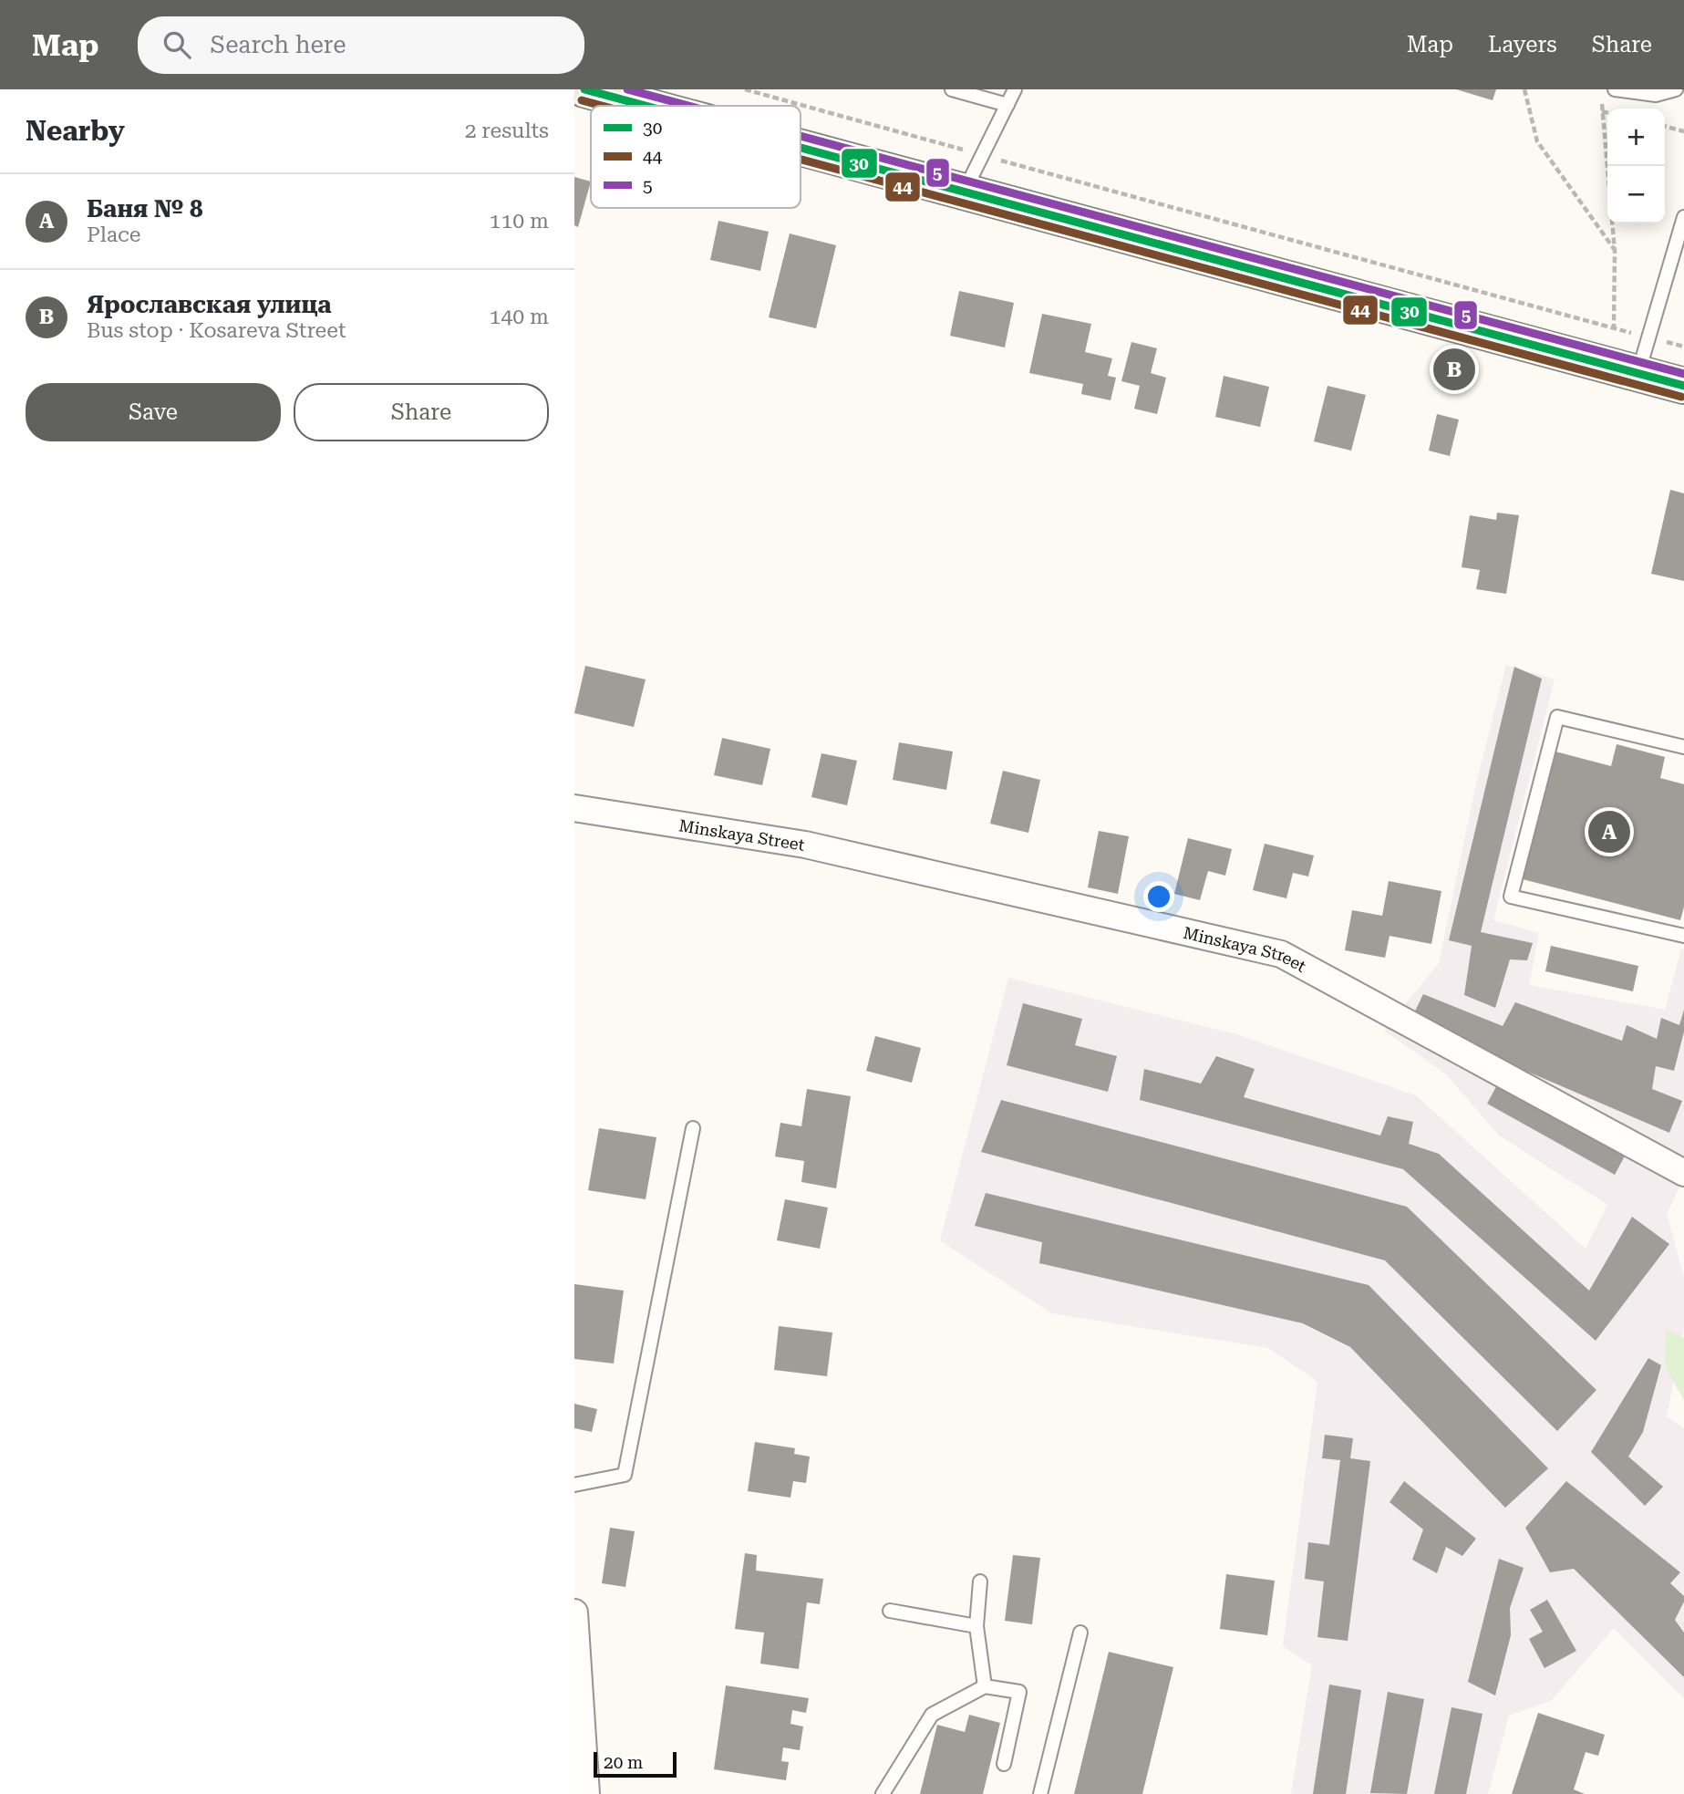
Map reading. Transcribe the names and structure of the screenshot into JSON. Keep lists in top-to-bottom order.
{
  "streets": {
    "street": ["Minskaya Street"]
  },
  "lines": ["transit line 30", "transit line 5", "transit line 44"],
  "legend": ["30", "44", "5"],
  "scale_bar": "20 m",
  "page": {
    "header": "Map",
    "search": "Search here",
    "nav": ["Map", "Layers", "Share"],
    "heading": ["Nearby", "2 results"],
    "map_buttons": ["+", "−"],
    "list": [
      {
        "mark": "A",
        "name": "Баня № 8",
        "note": "Place",
        "value": "110 m"
      },
      {
        "mark": "B",
        "name": "Ярославская улица",
        "note": "Bus stop · Kosareva Street",
        "value": "140 m"
      }
    ],
    "pins": ["B", "A"],
    "buttons": ["Save", "Share"],
    "scale": "20 m"
  }
}
